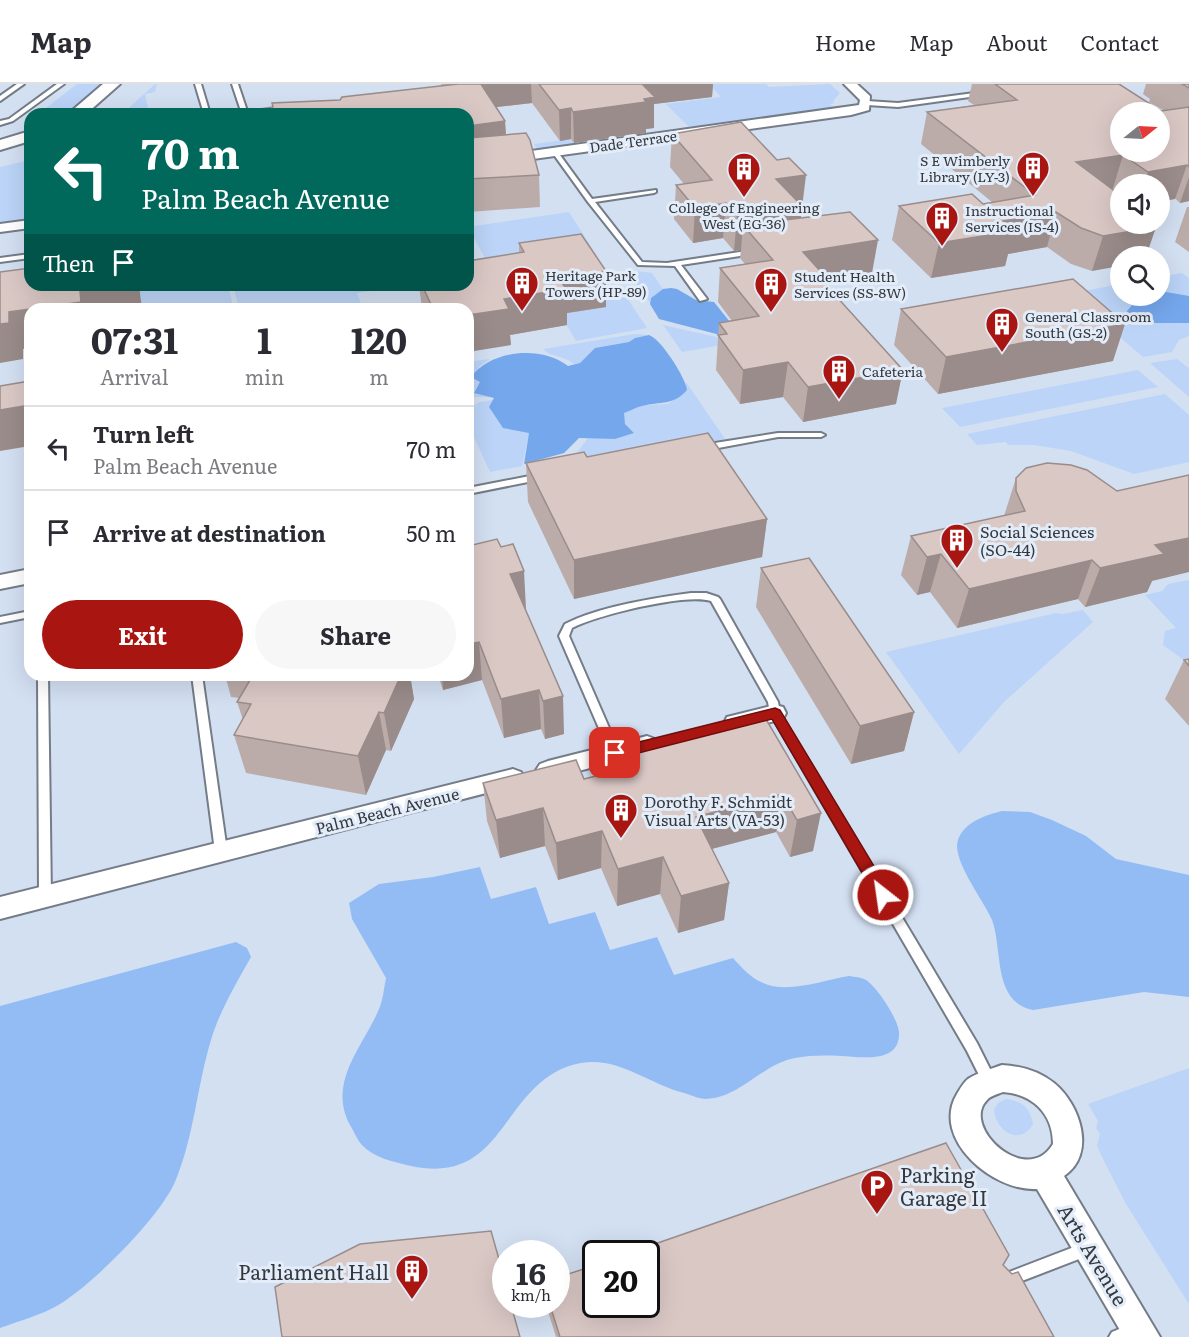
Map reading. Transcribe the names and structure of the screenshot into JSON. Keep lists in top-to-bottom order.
{
  "streets": {
    "street": ["Dade Terrace", "Palm Beach Avenue", "Arts Avenue"]
  },
  "places": {
    "building": [
      "S E Wimberly Library (LY-3)",
      "College of Engineering West (EG-36)",
      "Instructional Services (IS-4)",
      "Heritage Park Towers (HP-89)",
      "Student Health Services (SS-8W)",
      "General Classroom South (GS-2)",
      "Cafeteria",
      "Social Sciences (SO-44)",
      "Dorothy F. Schmidt Visual Arts (VA-53)",
      "Parliament Hall"
    ],
    "parking": ["Parking Garage II"]
  },
  "north": "right",
  "page": {
    "header": "Map",
    "nav": [
      "Home",
      "Map",
      "About",
      "Contact"
    ],
    "turn": ["70 m", "Palm Beach Avenue"],
    "then": "Then",
    "eta": [
      "07:31",
      "Arrival",
      "1",
      "min",
      "120",
      "m"
    ],
    "list": [
      {
        "name": "Turn left",
        "note": "Palm Beach Avenue",
        "value": "70 m"
      },
      {
        "name": "Arrive at destination",
        "value": "50 m"
      }
    ],
    "buttons": ["Exit", "Share"],
    "speed": "16 km/h",
    "limit": "20"
  }
}
